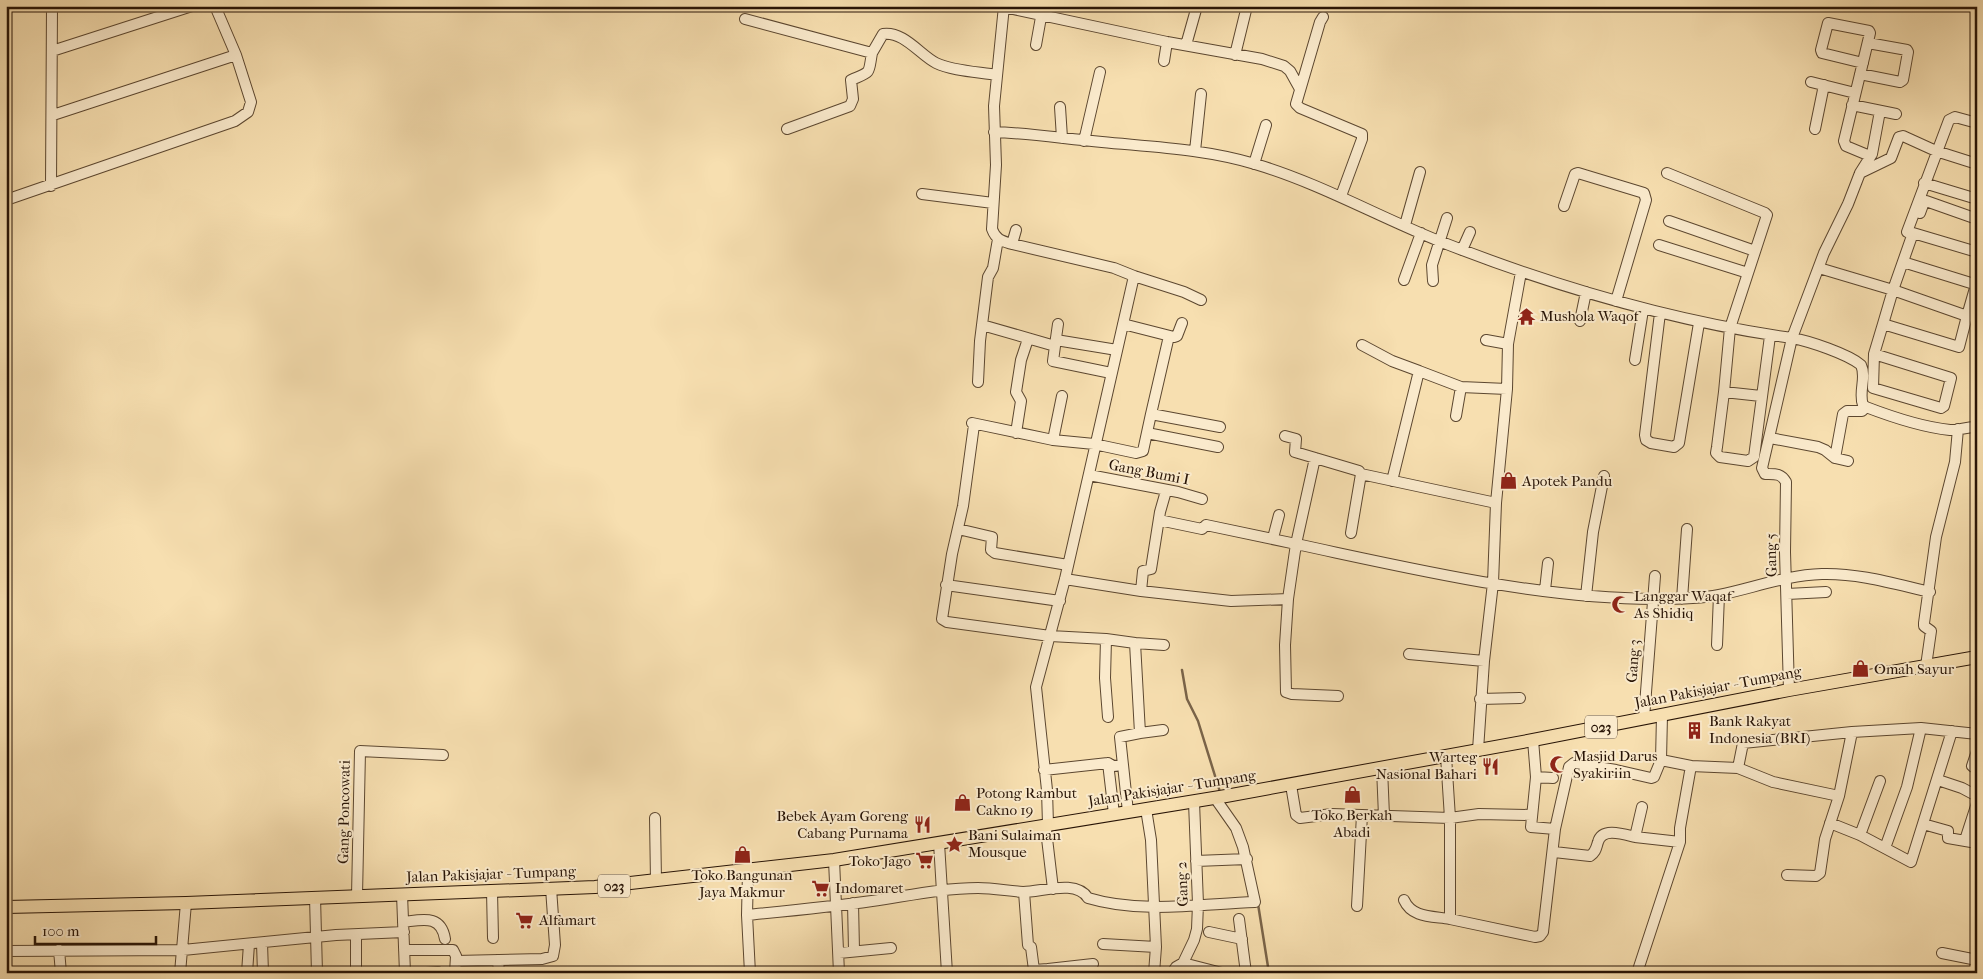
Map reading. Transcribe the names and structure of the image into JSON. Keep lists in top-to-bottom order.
{
  "streets": {
    "main road": ["Jalan Pakisjajar - Tumpang", "023"],
    "street": [
      "Gang Bumi I",
      "Gang 5",
      "Gang 3",
      "Gang Poncowati",
      "Gang 2"
    ]
  },
  "crossings": [
    ["Gang 5", "Jalan Pakisjajar - Tumpang"],
    ["Gang 3", "Jalan Pakisjajar - Tumpang"],
    ["Jalan Pakisjajar - Tumpang", "Gang Poncowati"],
    ["Jalan Pakisjajar - Tumpang", "Gang 2"]
  ],
  "places": {
    "temple": ["Mushola Waqof"],
    "shop": [
      "Apotek Pandu",
      "Omah Sayur",
      "Toko Berkah Abadi",
      "Potong Rambut Cakno 19",
      "Toko Bangunan Jaya Makmur"
    ],
    "mosque": ["Langgar Waqaf As Shidiq", "Masjid Darus Syakiriin"],
    "building": ["Bank Rakyat Indonesia (BRI)"],
    "restaurant": ["Warteg Nasional Bahari", "Bebek Ayam Goreng Cabang Purnama"],
    "place": ["Bani Sulaiman Mousque"],
    "supermarket": ["Toko Jago", "Indomaret", "Alfamart"]
  },
  "scale_bar": "100 m"
}
